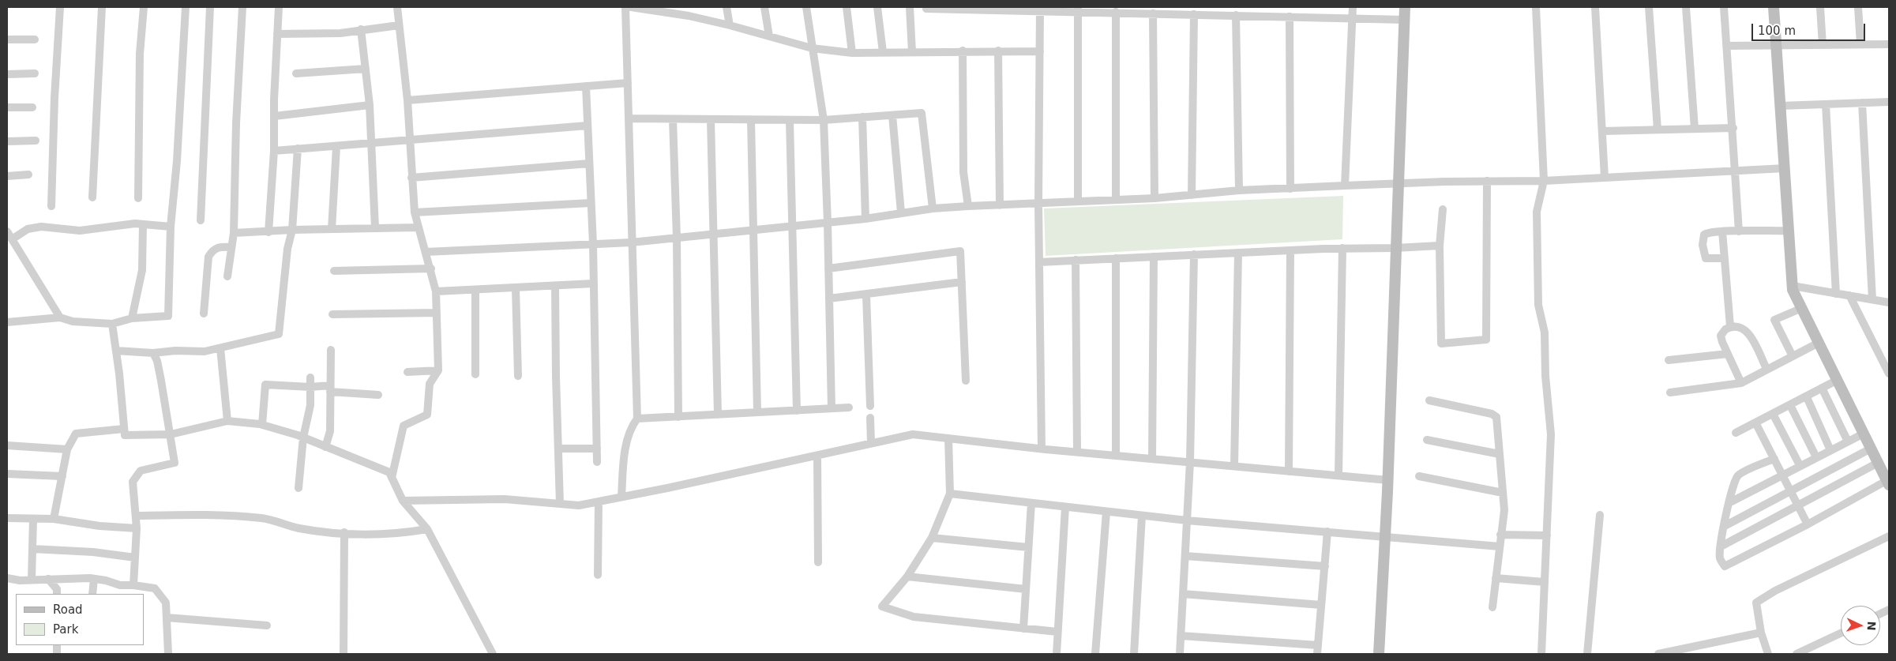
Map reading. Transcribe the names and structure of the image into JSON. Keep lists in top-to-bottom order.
{
  "legend": ["Road", "Park"],
  "scale_bar": "100 m",
  "north": "right"
}
